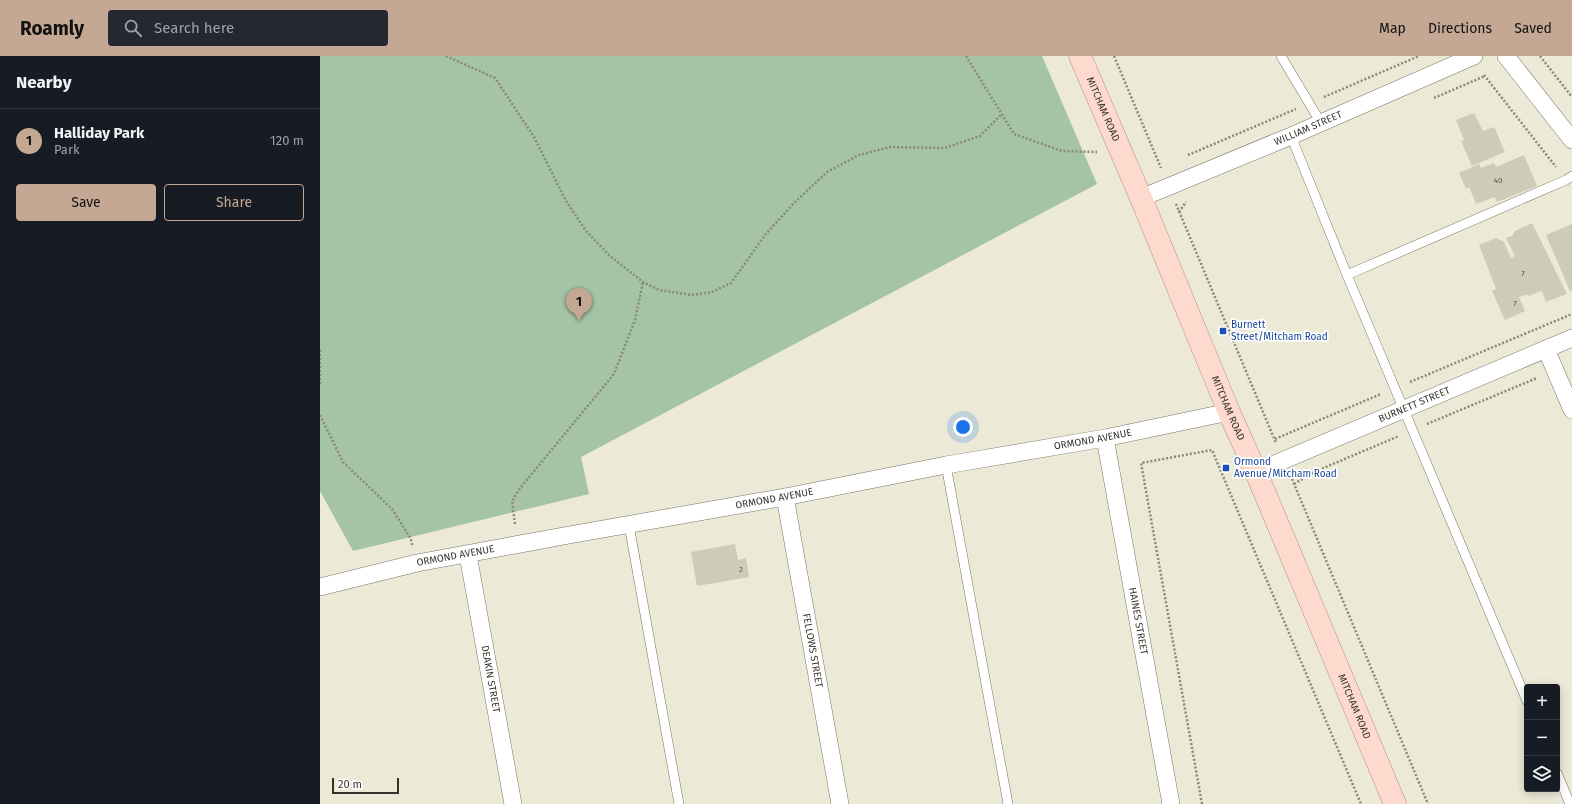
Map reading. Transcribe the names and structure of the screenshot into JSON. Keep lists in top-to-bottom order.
{
  "streets": {
    "main road": ["MITCHAM ROAD"],
    "street": [
      "WILLIAM STREET",
      "BURNETT STREET",
      "ORMOND AVENUE",
      "HAINES STREET",
      "FELLOWS STREET",
      "DEAKIN STREET"
    ]
  },
  "crossings": [
    ["MITCHAM ROAD", "WILLIAM STREET"],
    ["MITCHAM ROAD", "BURNETT STREET"],
    ["MITCHAM ROAD", "ORMOND AVENUE"],
    ["ORMOND AVENUE", "HAINES STREET"],
    ["ORMOND AVENUE", "FELLOWS STREET"],
    ["ORMOND AVENUE", "DEAKIN STREET"]
  ],
  "places": {
    "transit": ["Burnett Street/Mitcham Road", "Ormond Avenue/Mitcham Road"]
  },
  "house_numbers": [
    "40",
    "7",
    "7",
    "2"
  ],
  "scale_bar": "20 m",
  "page": {
    "header": "Roamly",
    "search": "Search here",
    "nav": ["Map", "Directions", "Saved"],
    "heading": "Nearby",
    "list": [
      {
        "mark": "1",
        "name": "Halliday Park",
        "note": "Park",
        "value": "120 m"
      }
    ],
    "buttons": ["Save", "Share"],
    "pins": "1",
    "map_buttons": ["+", "−"],
    "scale": "20 m"
  }
}
